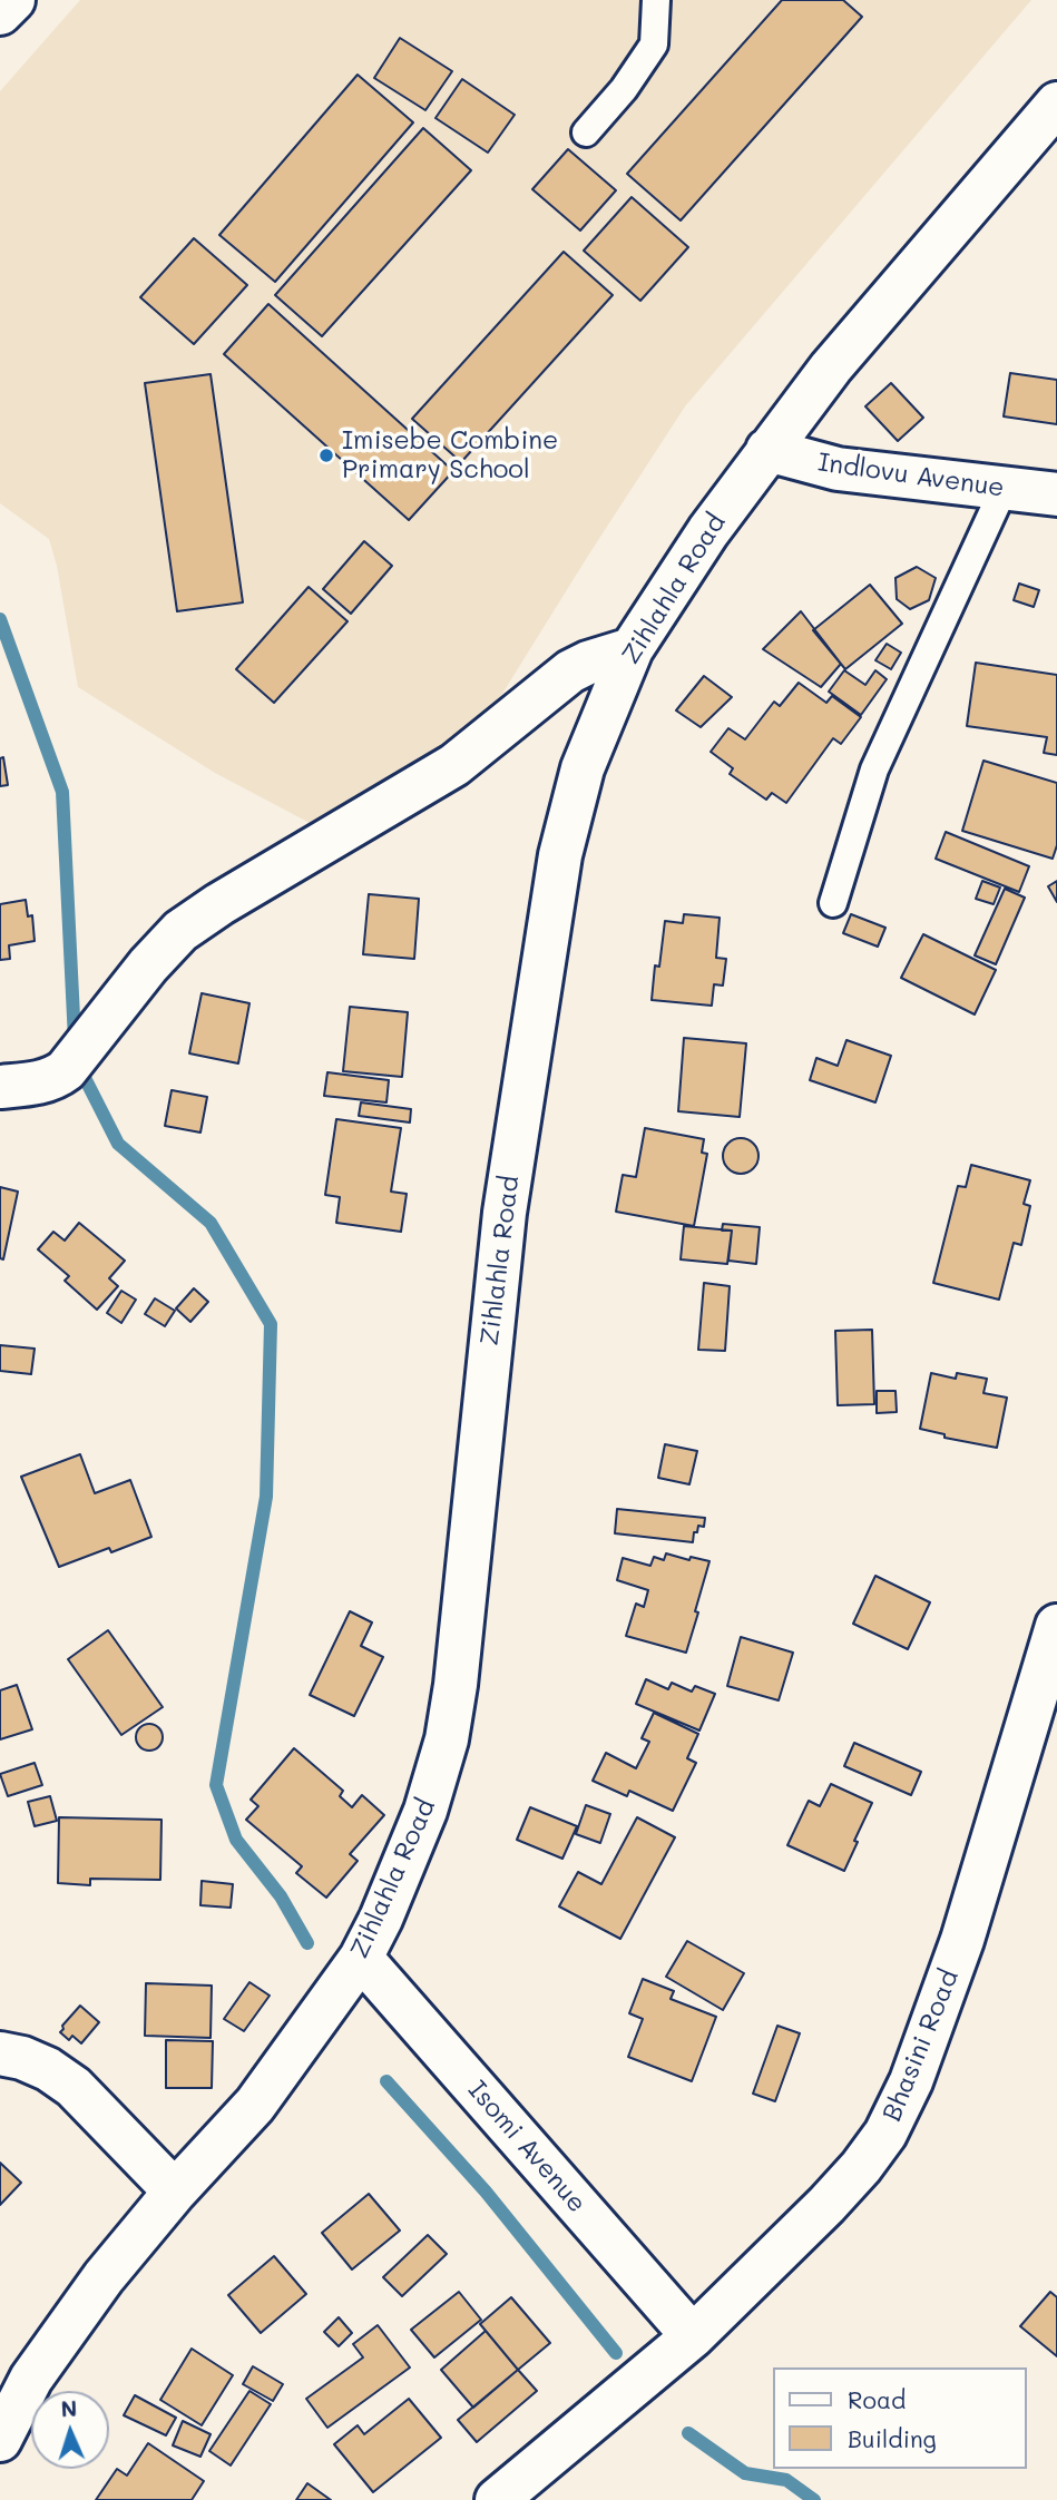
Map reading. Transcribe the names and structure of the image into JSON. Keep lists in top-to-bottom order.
{
  "streets": {
    "street": [
      "Indlovu Avenue",
      "Zihlahla Road",
      "Bhasini Road",
      "Isomi Avenue"
    ]
  },
  "crossings": [
    ["Indlovu Avenue", "Zihlahla Road"],
    ["Zihlahla Road", "Isomi Avenue"],
    ["Bhasini Road", "Isomi Avenue"]
  ],
  "places": ["Imisebe Combine Primary School"],
  "legend": ["Road", "Building"],
  "north": "top"
}
